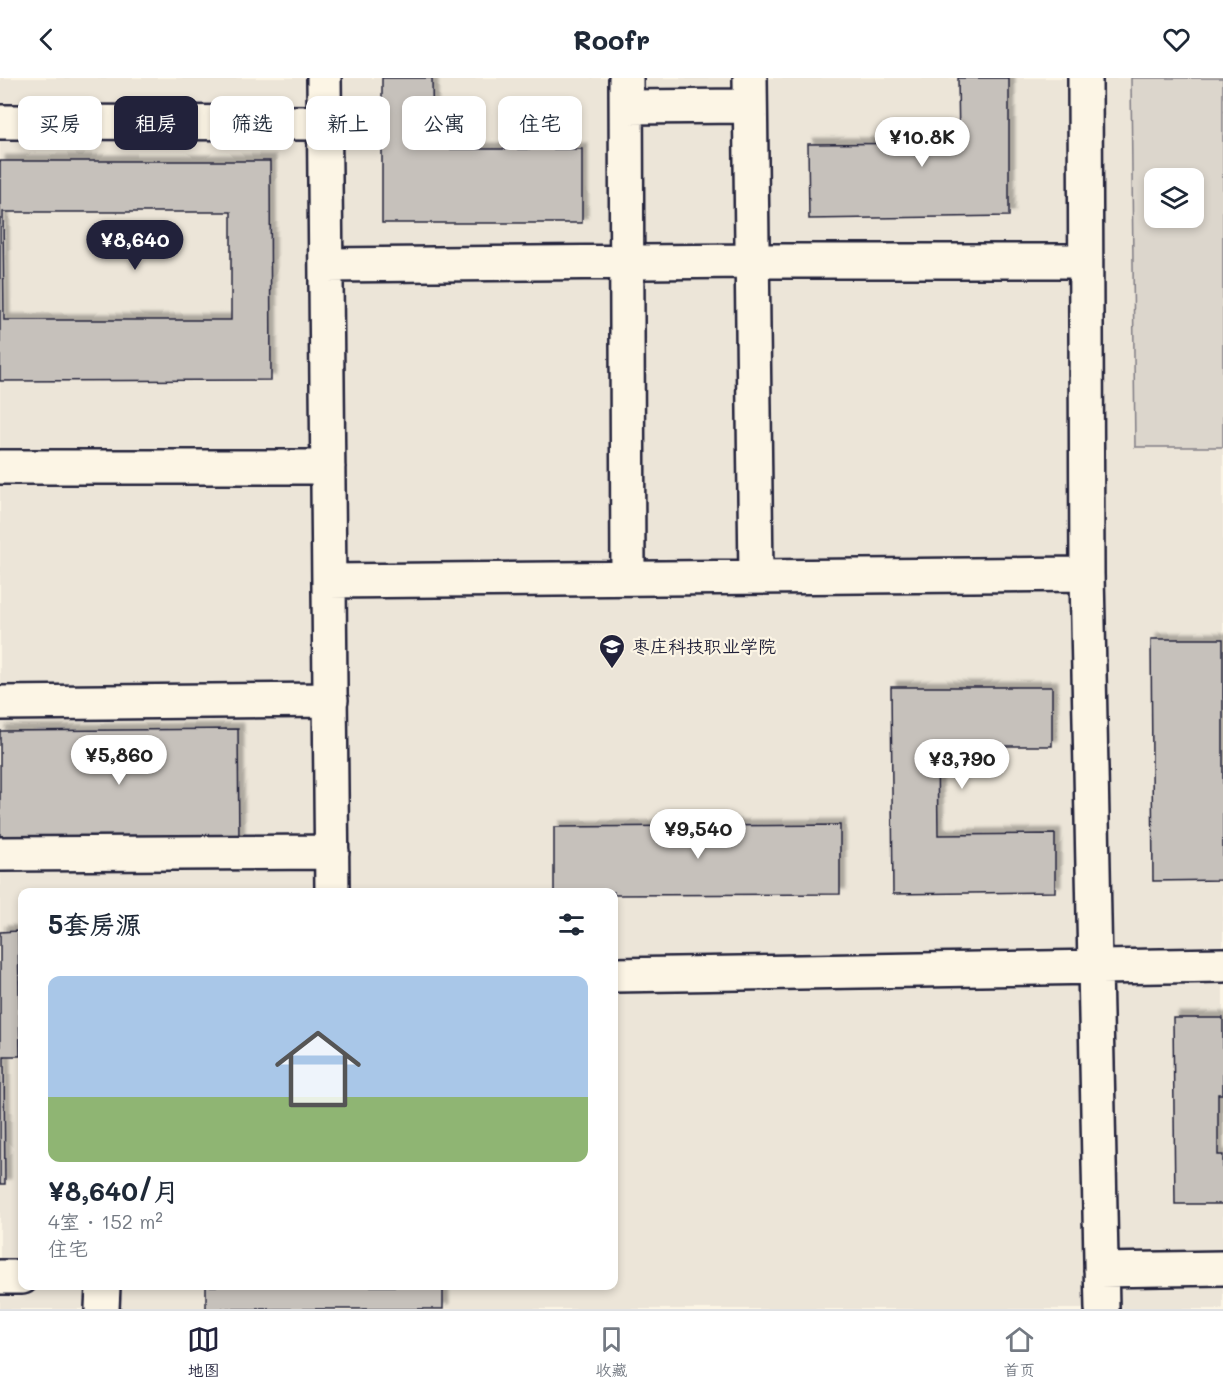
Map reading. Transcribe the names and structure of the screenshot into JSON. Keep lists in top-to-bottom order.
{
  "places": {
    "school or university": ["枣庄科技职业学院"]
  },
  "page": {
    "header": "Roofr",
    "chip": [
      "买房",
      "租房",
      "筛选",
      "新上",
      "公寓",
      "住宅"
    ],
    "price": [
      "¥10.8K",
      "¥8,640",
      "¥5,860",
      "¥3,790",
      "¥9,540"
    ],
    "heading": "5套房源",
    "list": [
      {
        "name": "¥8,640/月",
        "note": "4室 · 152 m² · 住宅"
      }
    ],
    "tabs": ["地图", "收藏", "首页"]
  }
}
